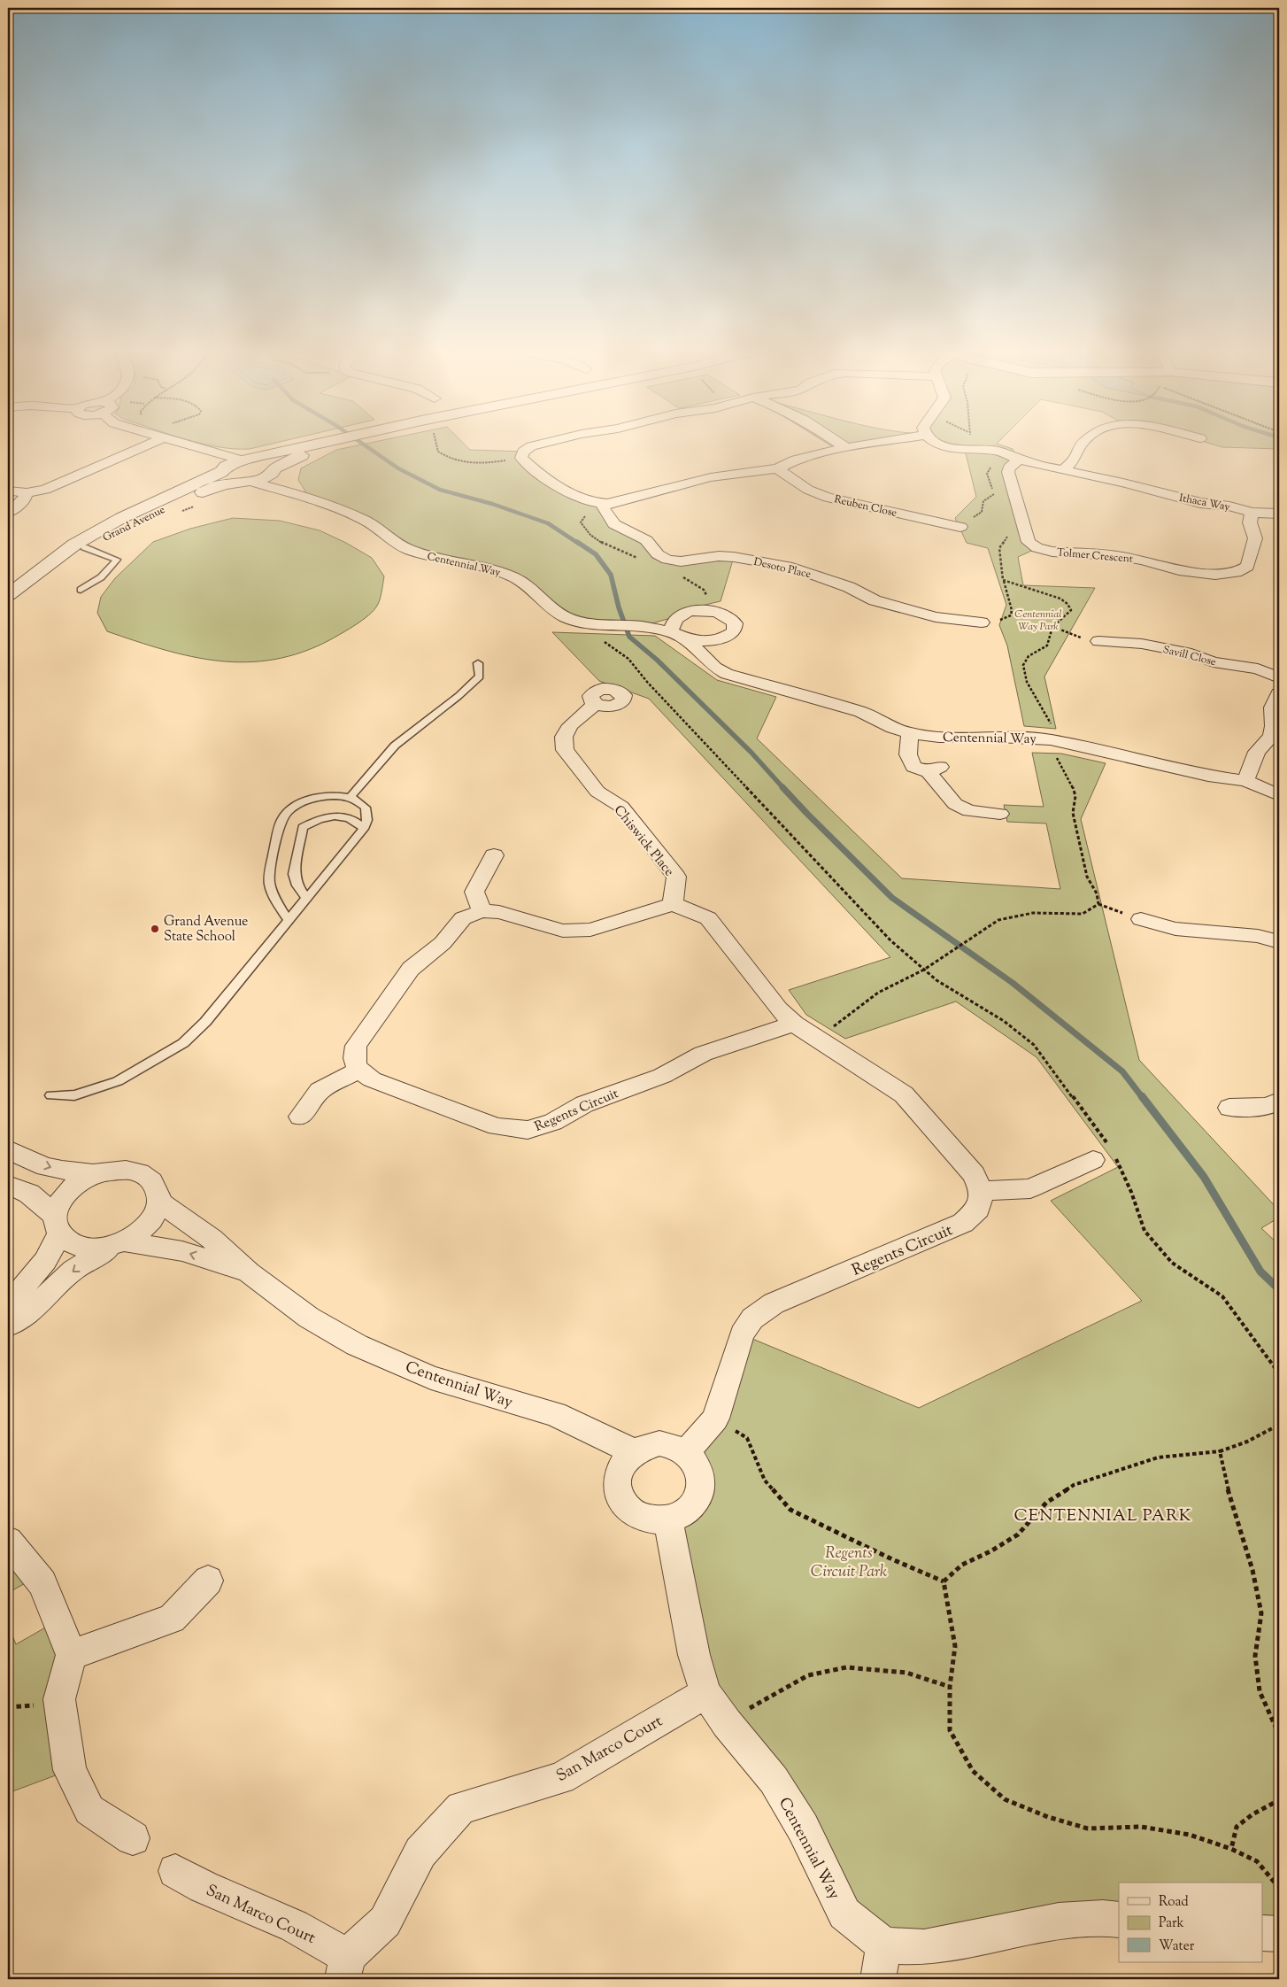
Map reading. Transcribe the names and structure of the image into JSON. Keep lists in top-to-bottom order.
{
  "streets": {
    "street": [
      "Ithaca Way",
      "Reuben Close",
      "Grand Avenue",
      "Tolmer Crescent",
      "Centennial Way",
      "Desoto Place",
      "Savill Close",
      "Chiswick Place",
      "Regents Circuit",
      "San Marco Court"
    ]
  },
  "crossings": [
    ["Ithaca Way", "Tolmer Crescent"],
    ["Grand Avenue", "Centennial Way"],
    ["Centennial Way", "Regents Circuit"],
    ["Centennial Way", "San Marco Court"]
  ],
  "districts": ["CENTENNIAL PARK"],
  "parks": ["Centennial Way Park", "Regents Circuit Park"],
  "places": ["Grand Avenue State School"],
  "legend": ["Road", "Park", "Water"]
}
